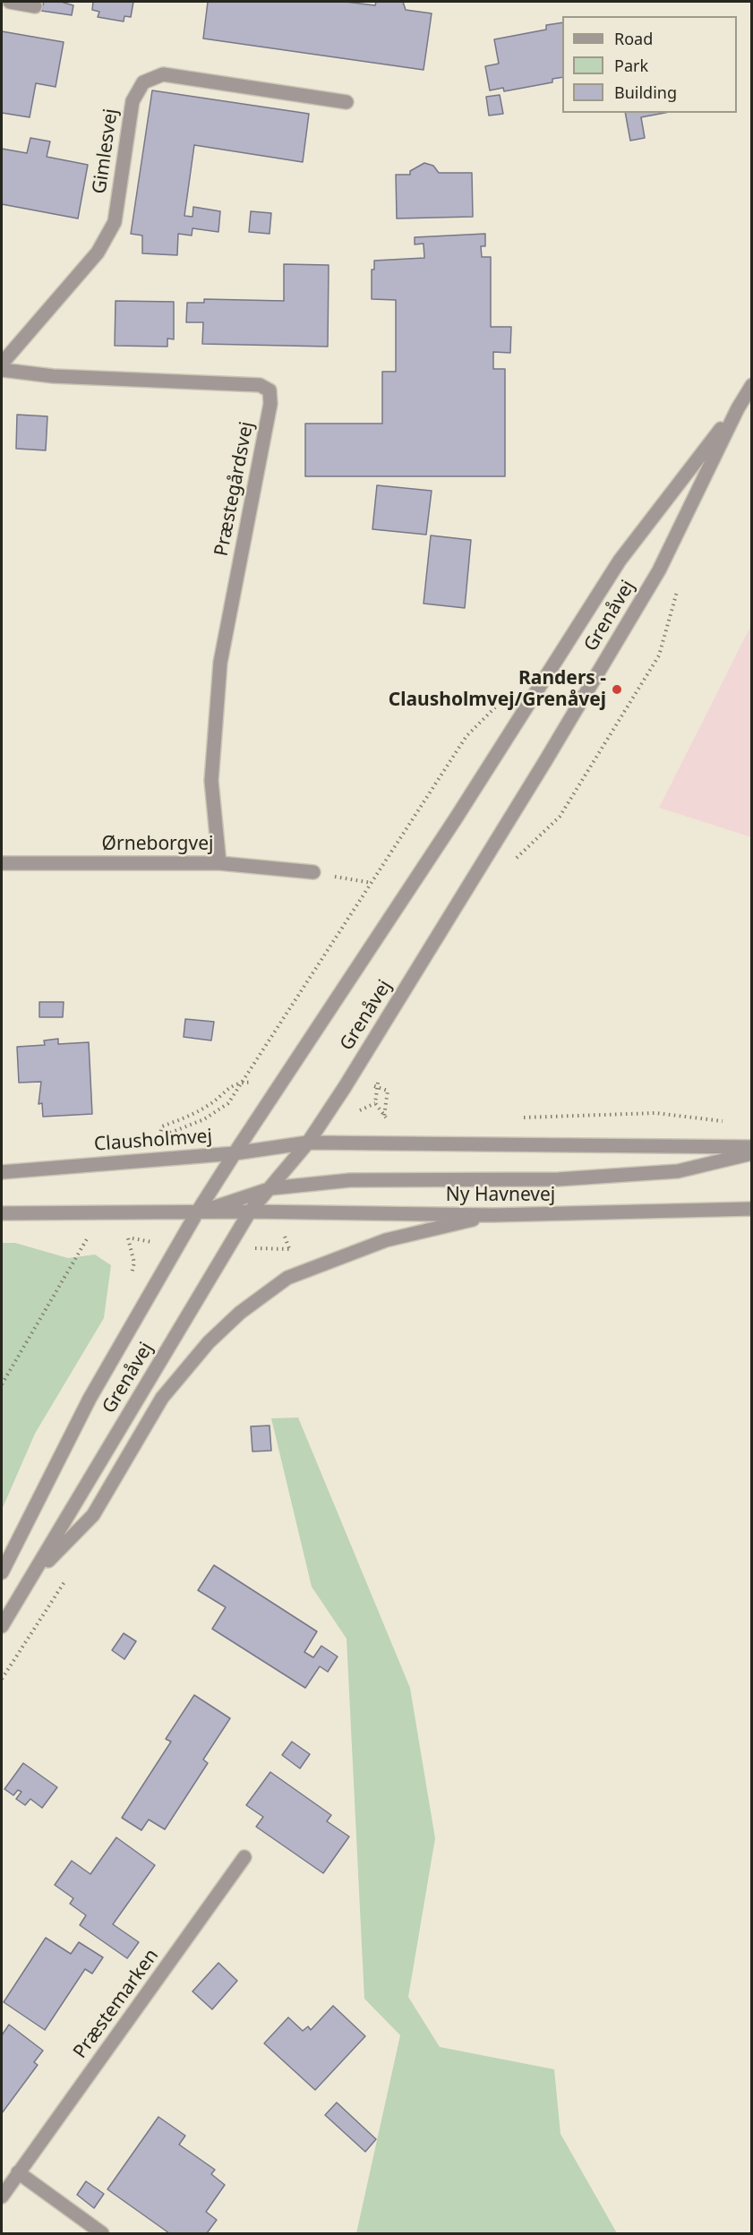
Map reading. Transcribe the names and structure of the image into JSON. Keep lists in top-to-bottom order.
{
  "streets": {
    "street": [
      "Gimlesvej",
      "Præstegårdsvej",
      "Grenåvej",
      "Ørneborgvej",
      "Clausholmvej",
      "Ny Havnevej",
      "Præstemarken"
    ]
  },
  "crossings": [
    ["Præstegårdsvej", "Ørneborgvej"],
    ["Grenåvej", "Clausholmvej"],
    ["Grenåvej", "Ny Havnevej"]
  ],
  "places": ["Randers - Clausholmvej/Grenåvej"],
  "legend": ["Road", "Park", "Building"]
}
